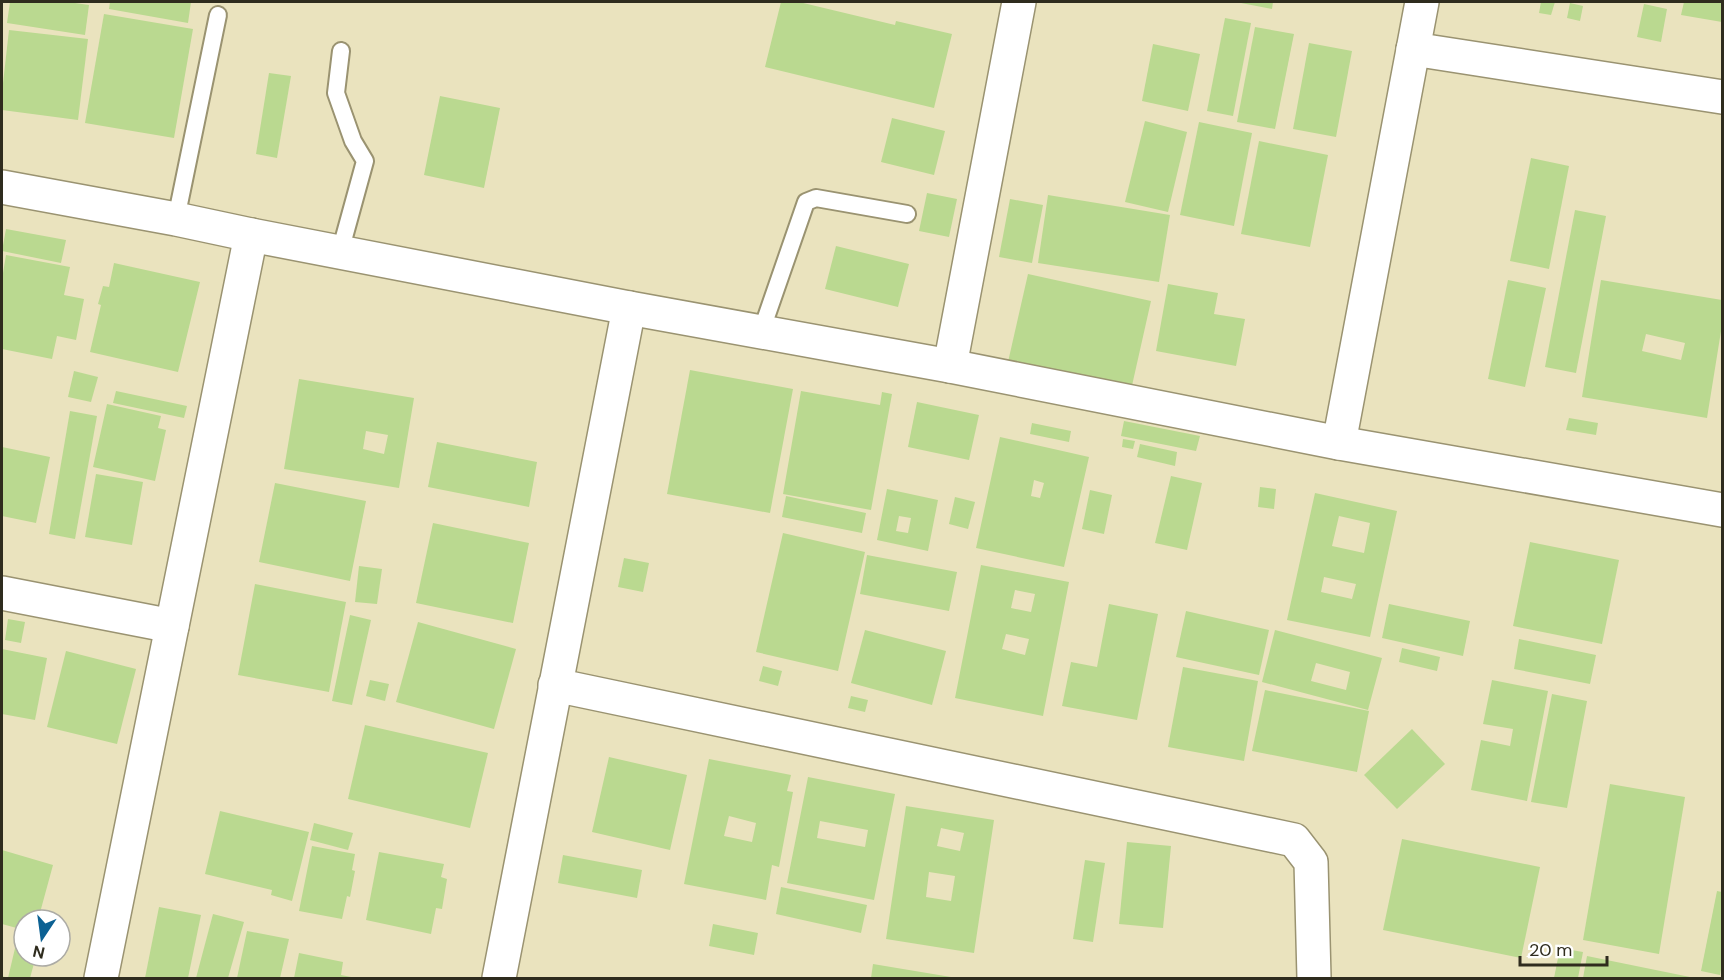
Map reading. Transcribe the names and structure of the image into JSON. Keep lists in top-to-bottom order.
{
  "scale_bar": "20 m",
  "north": "bottom"
}
